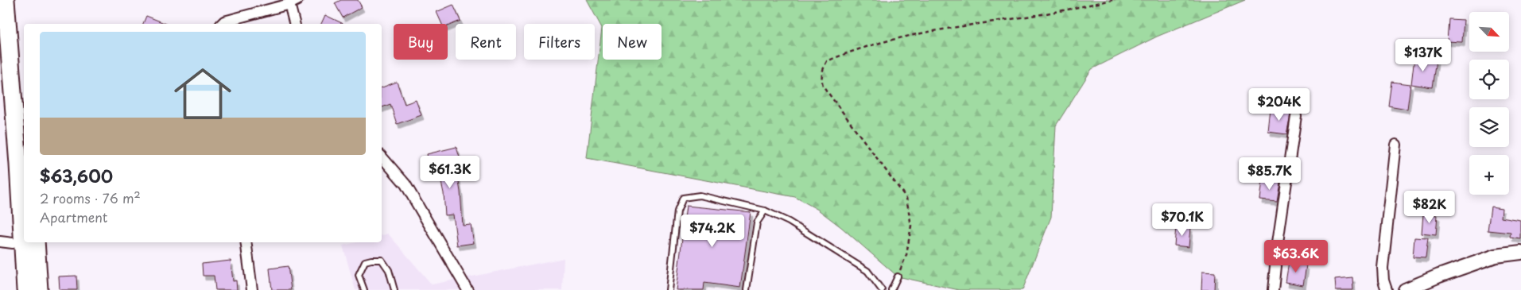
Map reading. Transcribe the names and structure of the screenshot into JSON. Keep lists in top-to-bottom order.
{
  "north": "bottom right",
  "page": {
    "map_buttons": "+",
    "chip": [
      "Buy",
      "Rent",
      "Filters",
      "New"
    ],
    "list": [
      {
        "name": "$63,600",
        "note": "2 rooms · 76 m² · Apartment"
      }
    ],
    "price": [
      "$137K",
      "$204K",
      "$61.3K",
      "$85.7K",
      "$82K",
      "$70.1K",
      "$74.2K",
      "$63.6K"
    ]
  }
}
